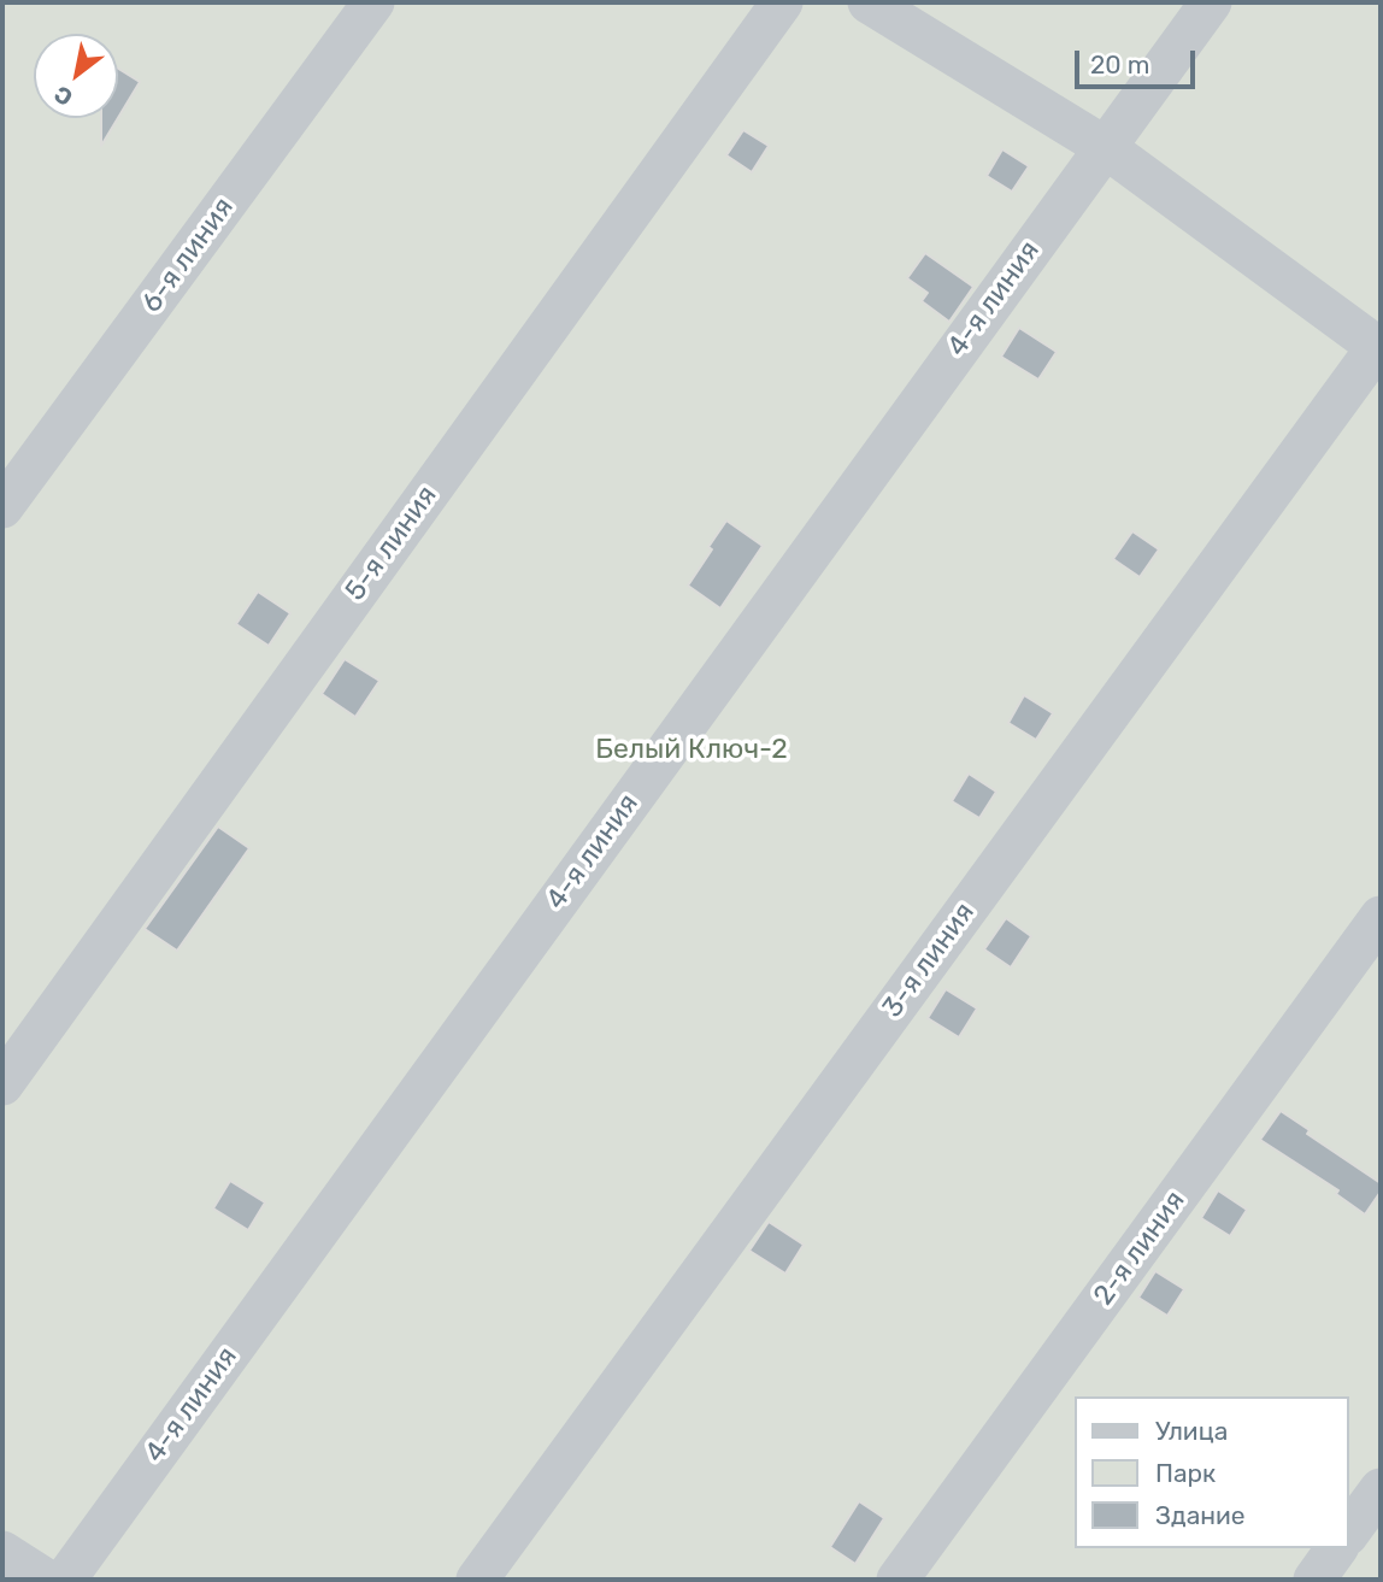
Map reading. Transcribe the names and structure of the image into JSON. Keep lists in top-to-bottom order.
{
  "streets": {
    "street": [
      "6-я линия",
      "4-я линия",
      "5-я линия",
      "3-я линия",
      "2-я линия"
    ]
  },
  "parks": ["Белый Ключ-2"],
  "legend": ["Улица", "Парк", "Здание"],
  "scale_bar": "20 m",
  "north": "bottom left"
}
